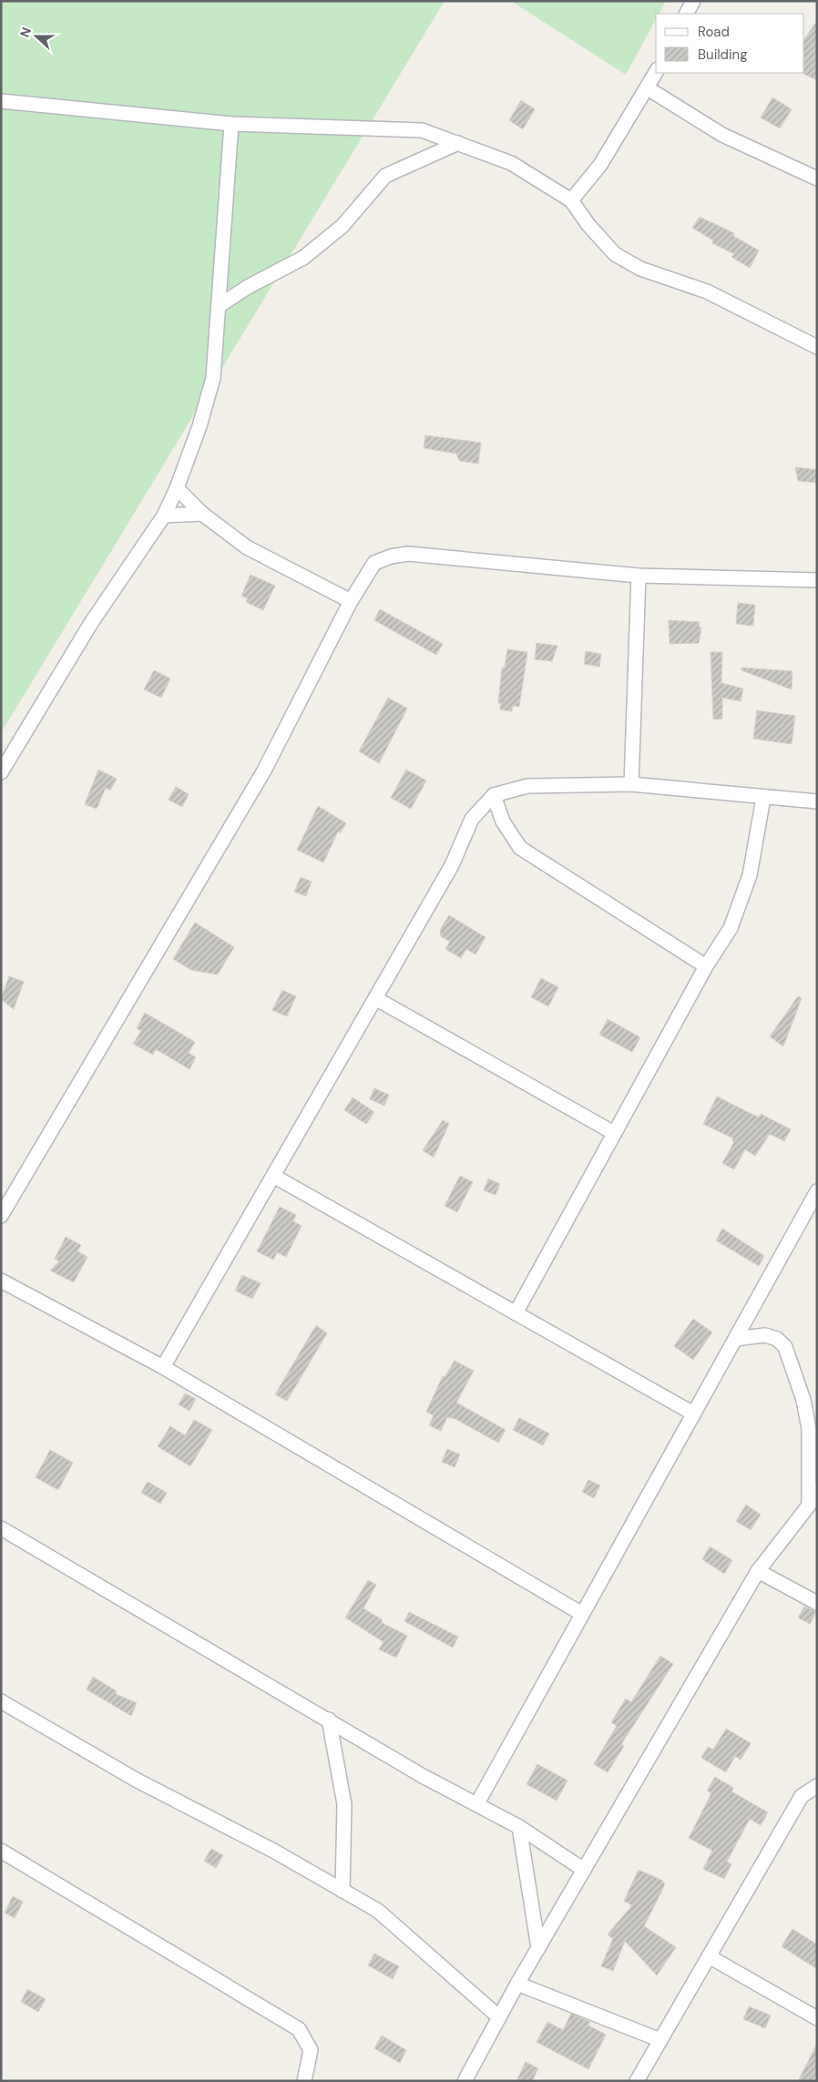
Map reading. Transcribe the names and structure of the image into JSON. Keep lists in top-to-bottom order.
{
  "legend": ["Road", "Building"],
  "north": "left"
}
